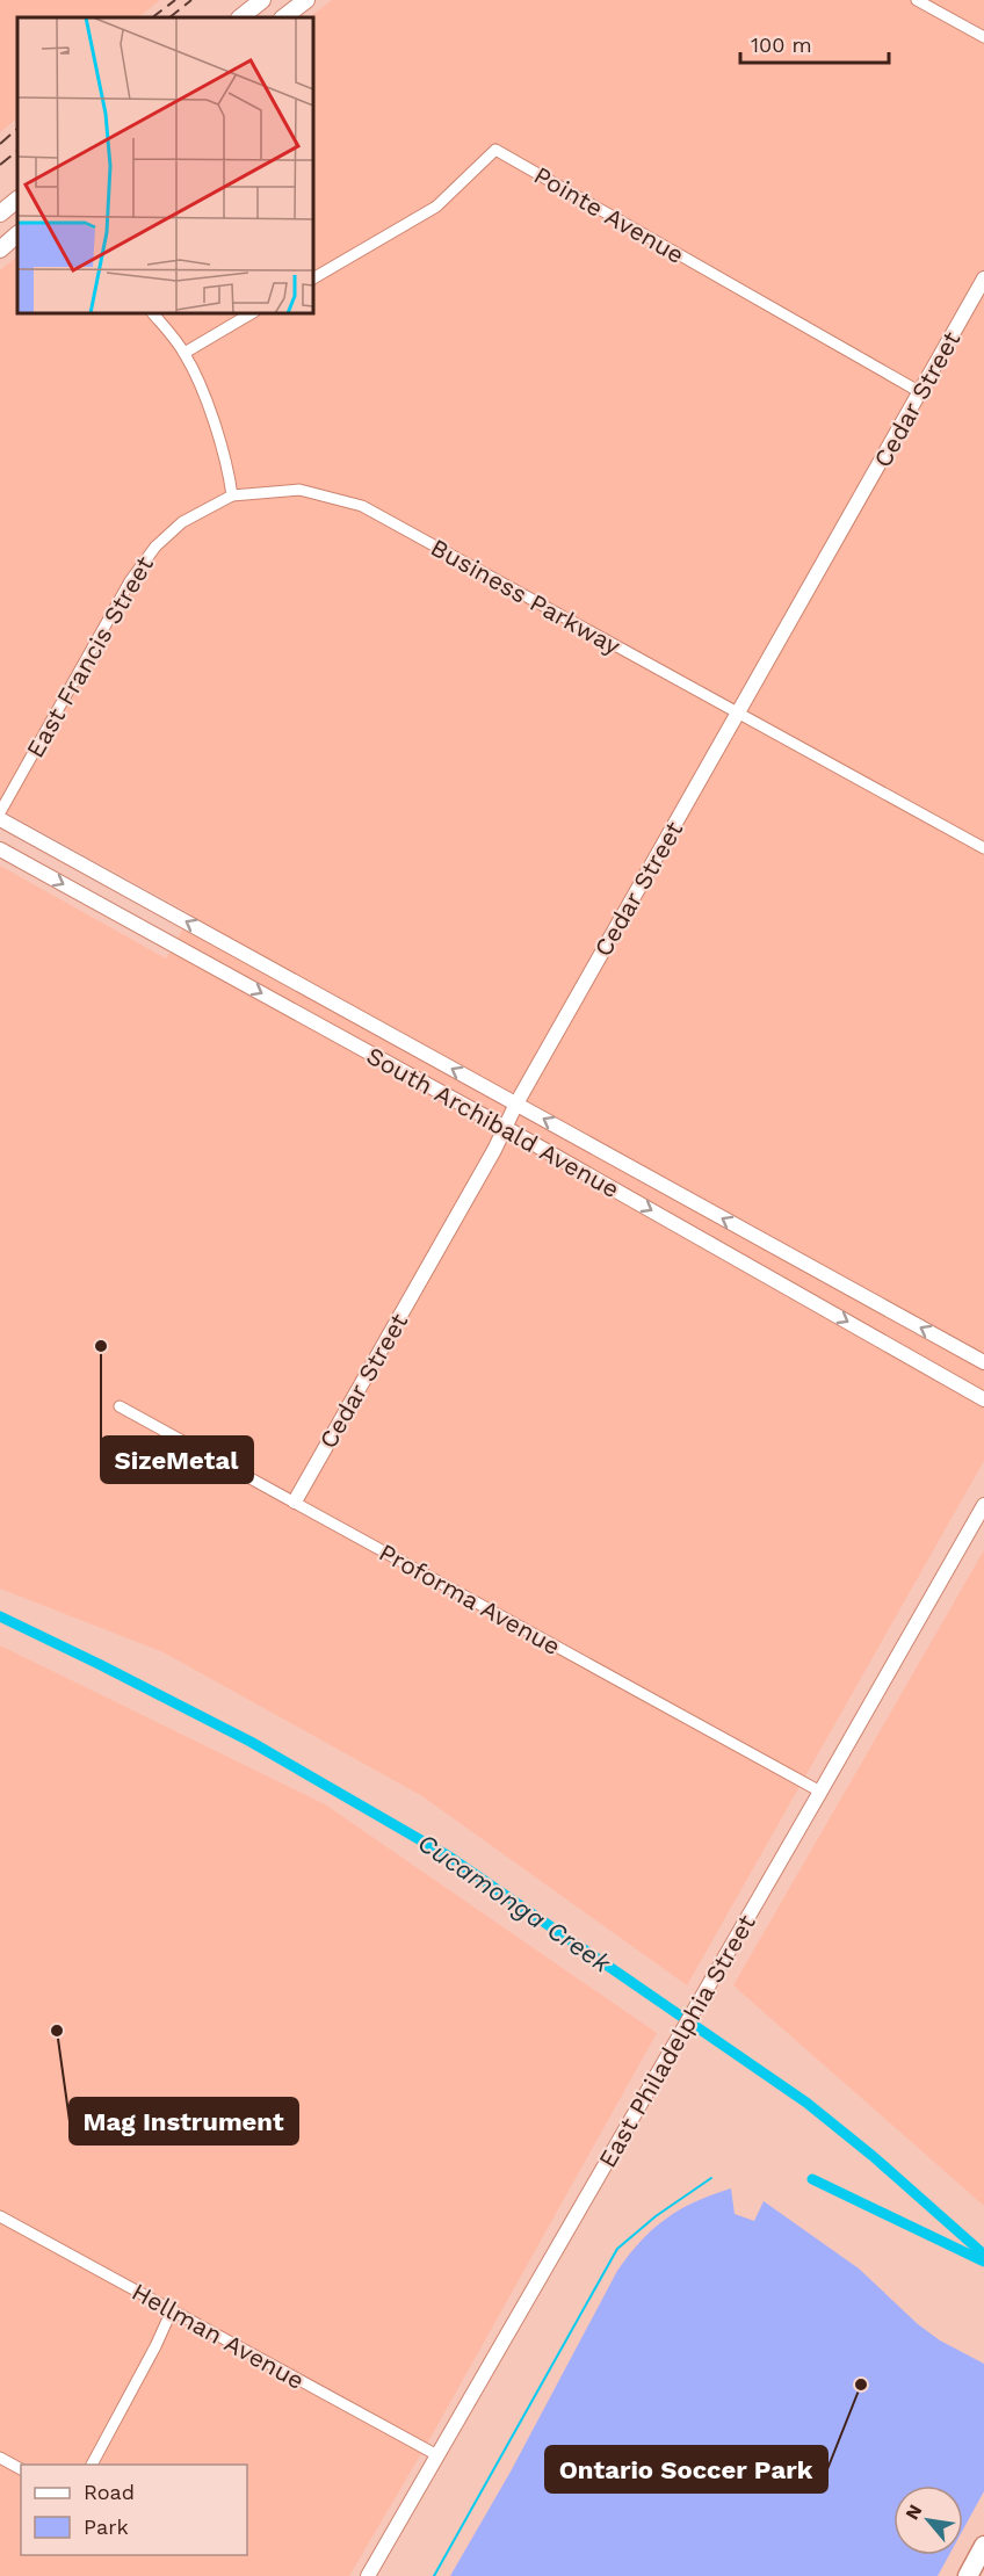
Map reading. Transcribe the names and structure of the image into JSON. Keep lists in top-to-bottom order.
{
  "streets": {
    "street": [
      "Pointe Avenue",
      "Cedar Street",
      "Business Parkway",
      "East Francis Street",
      "South Archibald Avenue",
      "Proforma Avenue",
      "East Philadelphia Street",
      "Hellman Avenue"
    ]
  },
  "crossings": [
    ["Pointe Avenue", "Cedar Street"],
    ["Cedar Street", "Business Parkway"],
    ["Cedar Street", "South Archibald Avenue"],
    ["Cedar Street", "Proforma Avenue"],
    ["Business Parkway", "East Francis Street"],
    ["Proforma Avenue", "East Philadelphia Street"],
    ["East Philadelphia Street", "Hellman Avenue"]
  ],
  "water": ["Cucamonga Creek"],
  "places": ["SizeMetal", "Mag Instrument", "Ontario Soccer Park"],
  "legend": ["Road", "Park"],
  "scale_bar": "100 m",
  "north": "top left"
}
